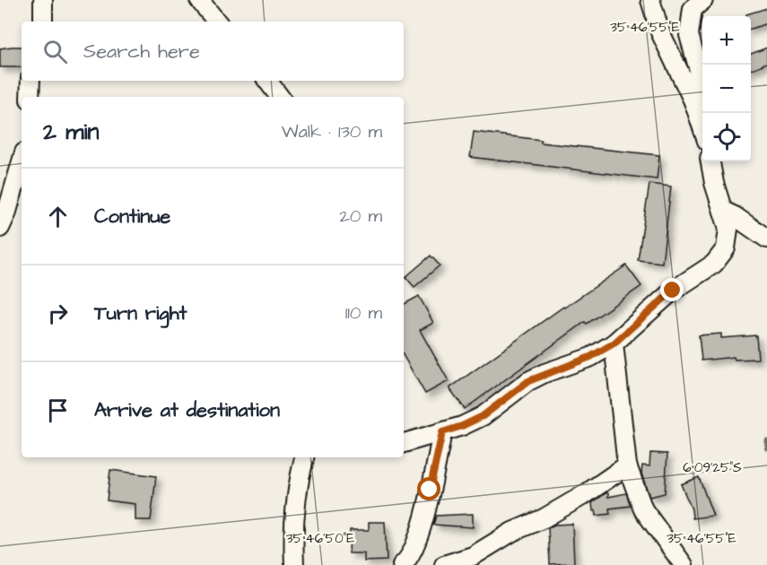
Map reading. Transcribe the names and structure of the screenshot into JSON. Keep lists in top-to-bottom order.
{
  "page": {
    "map_buttons": ["+", "−"],
    "search": "Search here",
    "heading": ["2 min", "Walk · 130 m"],
    "list": [
      ["Continue", "20 m"],
      ["Turn right", "110 m"],
      "Arrive at destination"
    ]
  },
  "coordinates": ["35°46'55\"E", "6°09'25\"S", "35°46'50\"E"]
}
